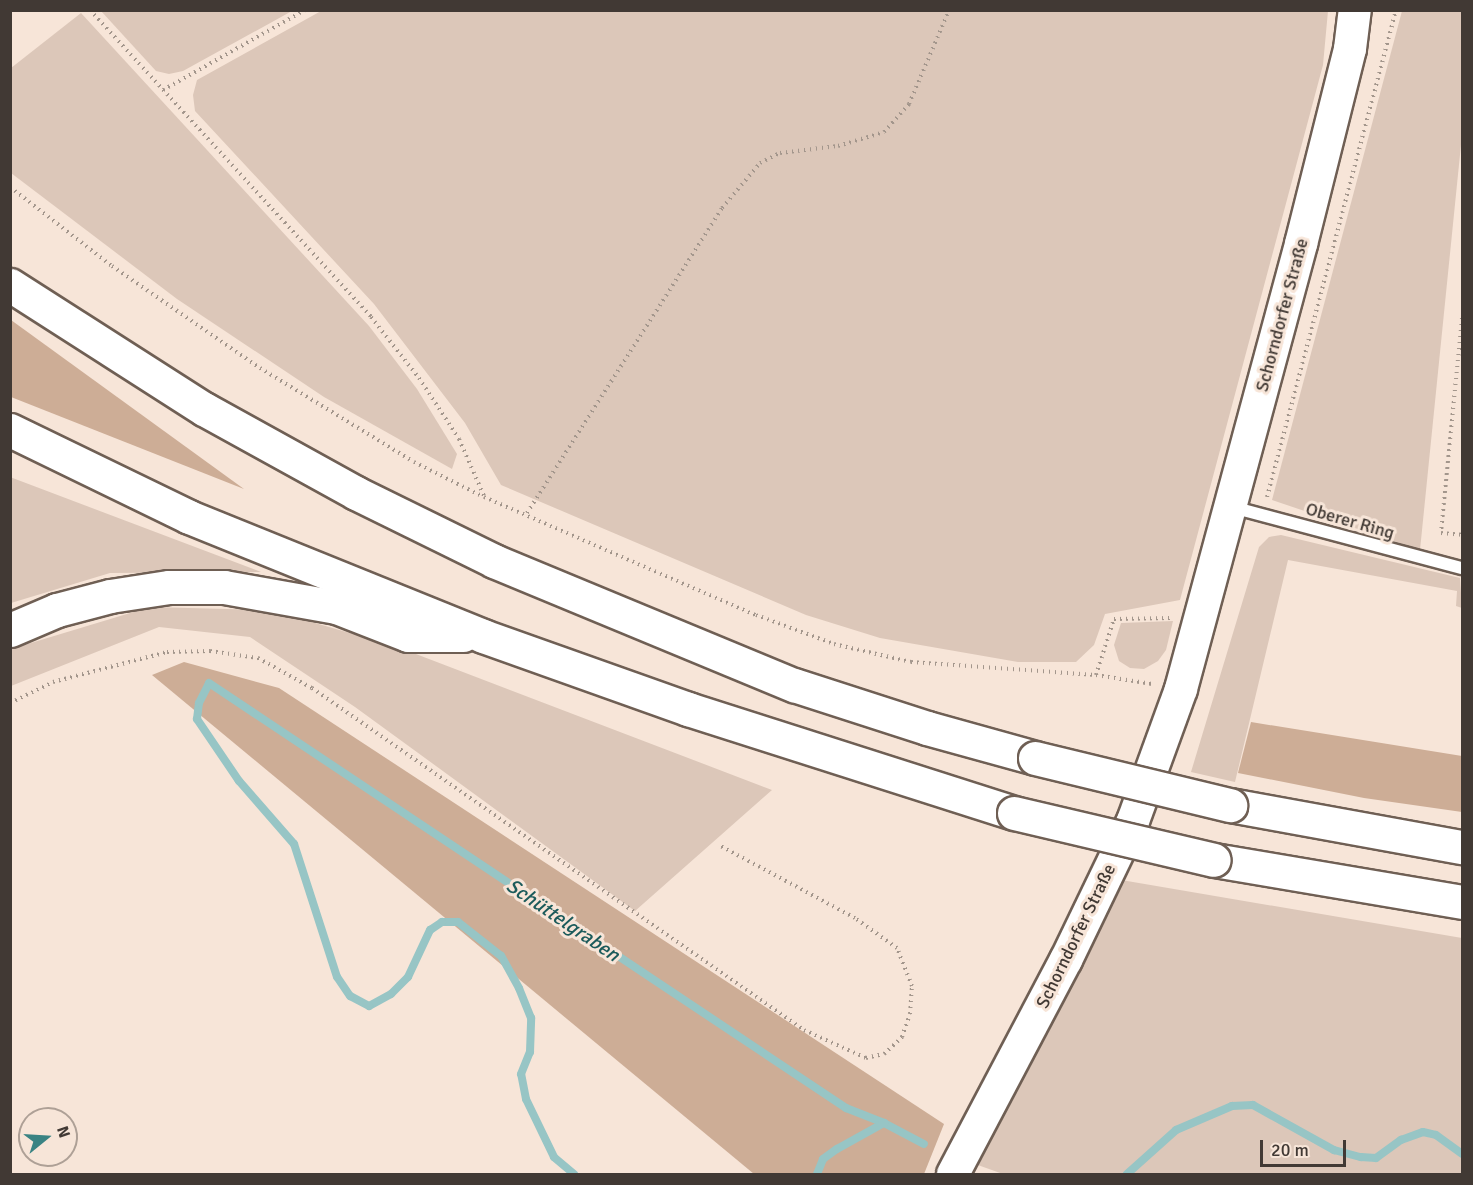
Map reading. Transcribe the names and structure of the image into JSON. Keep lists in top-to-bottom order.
{
  "streets": {
    "main road": ["Schorndorfer Straße"],
    "lane": ["Oberer Ring"]
  },
  "crossings": [
    ["Schorndorfer Straße", "Oberer Ring"]
  ],
  "water": ["Schüttelgraben"],
  "scale_bar": "20 m",
  "north": "right"
}
